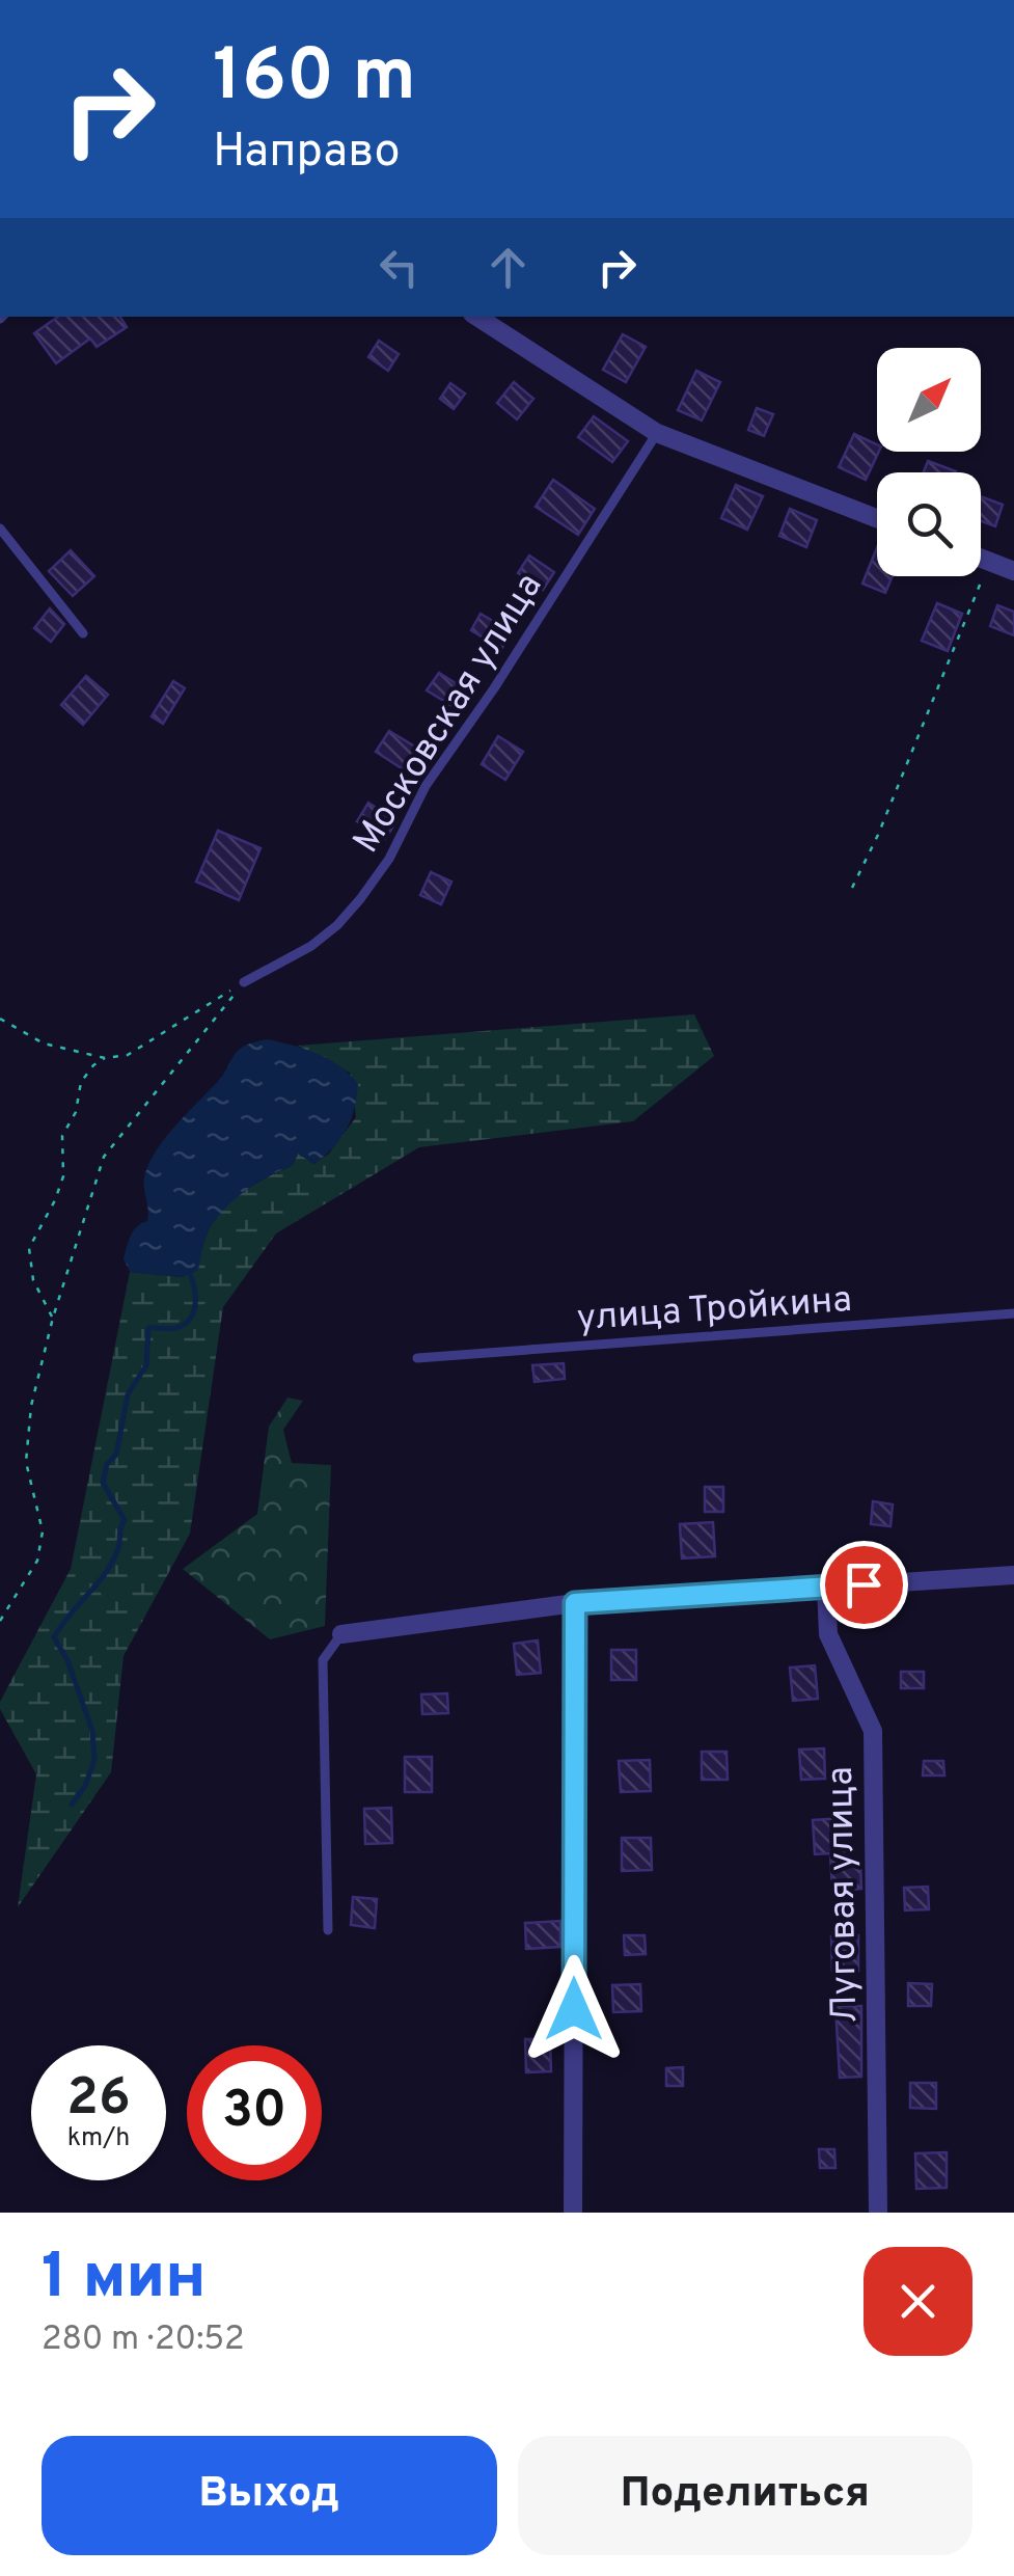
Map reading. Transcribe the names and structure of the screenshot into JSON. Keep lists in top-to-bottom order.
{
  "streets": {
    "street": ["Луговая улица"],
    "lane": ["Московская улица", "улица Тройкина"]
  },
  "north": "top right",
  "page": {
    "turn": ["160 m", "Направо"],
    "speed": "26 km/h",
    "limit": "30",
    "heading": ["1 мин", "280 m · 20:52"],
    "buttons": ["Выход", "Поделиться"]
  }
}
